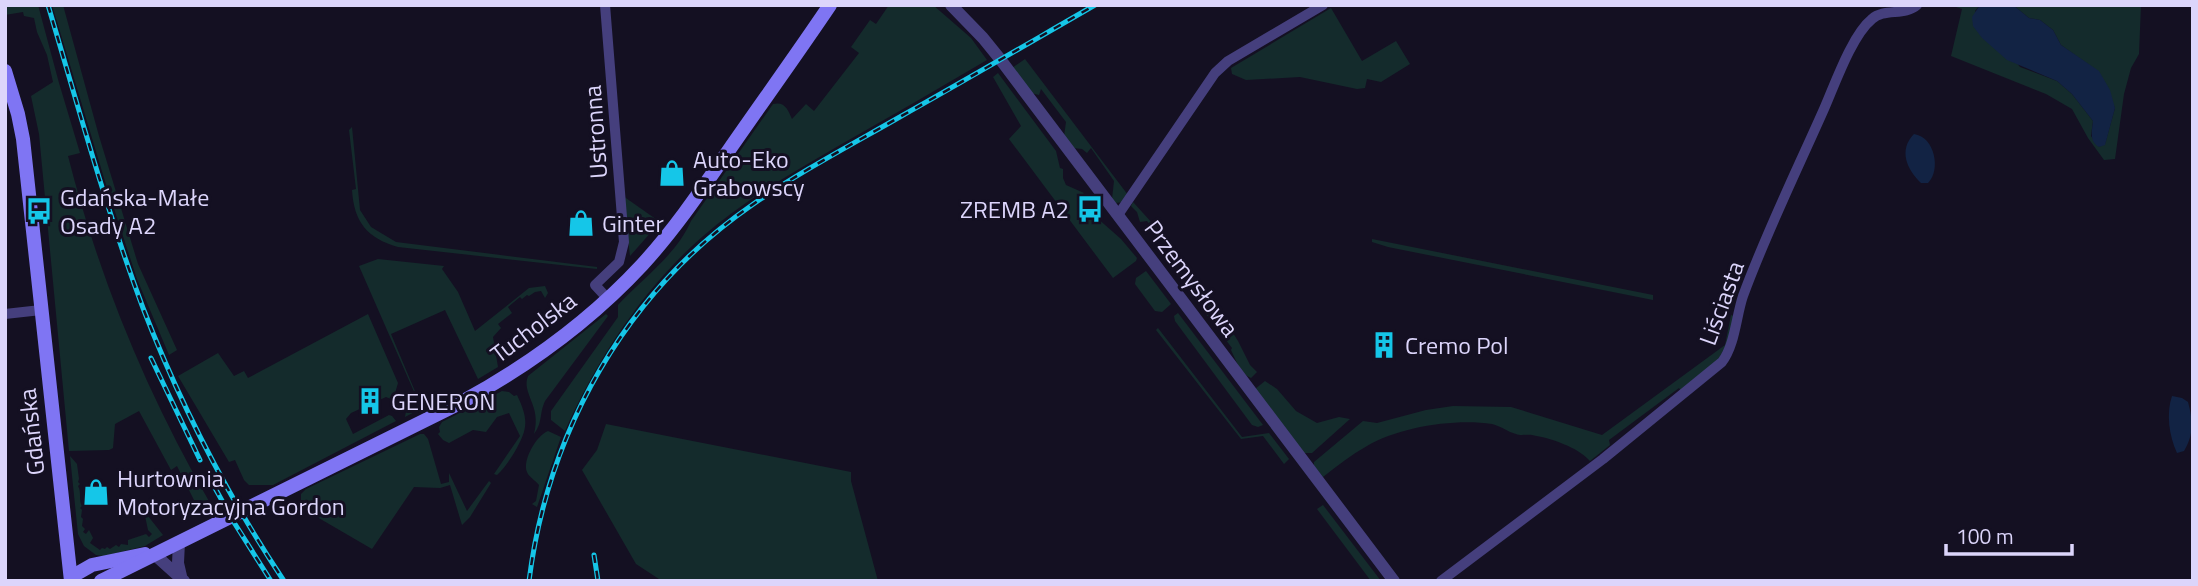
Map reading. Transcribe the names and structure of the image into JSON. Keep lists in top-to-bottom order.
{
  "streets": {
    "main road": ["Tucholska", "Gdańska"],
    "street": ["Ustronna", "Przemysłowa", "Liściasta"]
  },
  "crossings": [
    ["Ustronna", "Tucholska"],
    ["Tucholska", "Gdańska"]
  ],
  "places": {
    "shop": ["Auto-Eko Grabowscy", "Ginter", "Hurtownia Motoryzacyjna Gordon"],
    "bus stop": ["ZREMB A2", "Gdańska-Małe Osady A2"],
    "building": ["Cremo Pol", "GENERON"]
  },
  "scale_bar": "100 m"
}
